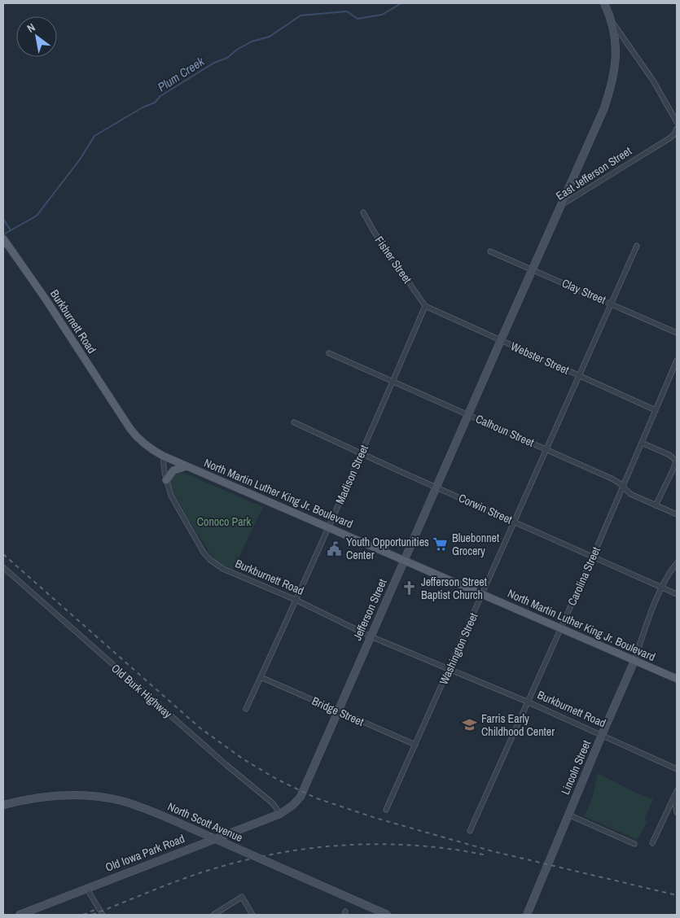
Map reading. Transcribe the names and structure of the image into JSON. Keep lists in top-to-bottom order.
{
  "streets": {
    "main road": ["Burkburnett Road", "North Martin Luther King Jr. Boulevard"],
    "street": [
      "East Jefferson Street",
      "Fisher Street",
      "Clay Street",
      "Webster Street",
      "Calhoun Street",
      "Madison Street",
      "Corwin Street",
      "Carolina Street",
      "Jefferson Street",
      "Washington Street",
      "Old Burk Highway",
      "Bridge Street",
      "Lincoln Street",
      "North Scott Avenue",
      "Old Iowa Park Road"
    ]
  },
  "crossings": [
    ["East Jefferson Street", "Clay Street"],
    ["East Jefferson Street", "Webster Street"],
    ["East Jefferson Street", "Jefferson Street"],
    ["Fisher Street", "Webster Street"],
    ["Fisher Street", "Madison Street"],
    ["Clay Street", "Washington Street"],
    ["Burkburnett Road", "Madison Street"],
    ["Burkburnett Road", "North Martin Luther King Jr. Boulevard"],
    ["Burkburnett Road", "Carolina Street"],
    ["Burkburnett Road", "Jefferson Street"],
    ["Burkburnett Road", "Washington Street"],
    ["Burkburnett Road", "Lincoln Street"],
    ["Webster Street", "Madison Street"],
    ["Webster Street", "Carolina Street"],
    ["Webster Street", "Jefferson Street"],
    ["Webster Street", "Washington Street"],
    ["Calhoun Street", "Madison Street"],
    ["Calhoun Street", "Carolina Street"],
    ["Calhoun Street", "Jefferson Street"],
    ["Calhoun Street", "Washington Street"],
    ["Madison Street", "North Martin Luther King Jr. Boulevard"],
    ["Madison Street", "Corwin Street"],
    ["Madison Street", "Bridge Street"],
    ["North Martin Luther King Jr. Boulevard", "Carolina Street"],
    ["North Martin Luther King Jr. Boulevard", "Jefferson Street"],
    ["North Martin Luther King Jr. Boulevard", "Washington Street"],
    ["North Martin Luther King Jr. Boulevard", "Lincoln Street"],
    ["Corwin Street", "Carolina Street"],
    ["Corwin Street", "Jefferson Street"],
    ["Corwin Street", "Washington Street"],
    ["Corwin Street", "Lincoln Street"],
    ["Jefferson Street", "Old Burk Highway"],
    ["Jefferson Street", "Bridge Street"],
    ["Jefferson Street", "Old Iowa Park Road"],
    ["Washington Street", "Bridge Street"],
    ["Old Burk Highway", "Old Iowa Park Road"]
  ],
  "water": ["Plum Creek"],
  "parks": ["Conoco Park"],
  "places": {
    "supermarket": ["Bluebonnet Grocery"],
    "public building": ["Youth Opportunities Center"],
    "church": ["Jefferson Street Baptist Church"],
    "school or university": ["Farris Early Childhood Center"]
  },
  "north": "top left"
}
